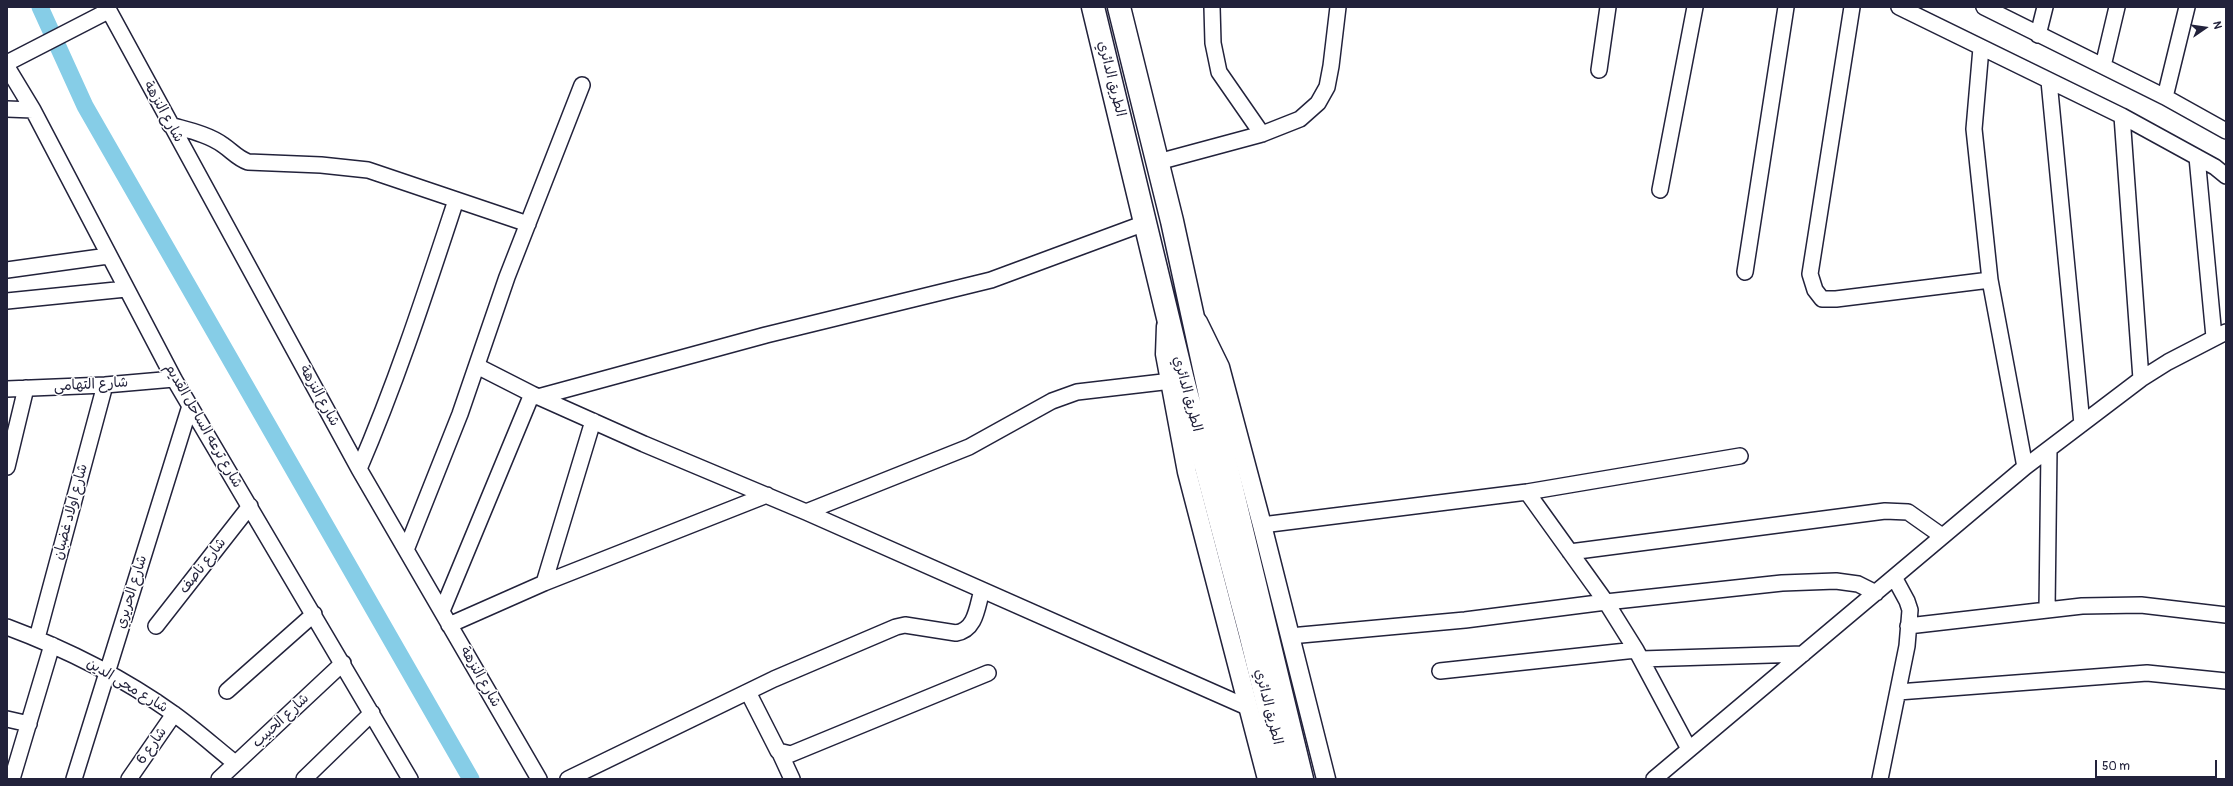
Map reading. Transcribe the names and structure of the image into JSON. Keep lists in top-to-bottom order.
{
  "streets": {
    "highway": ["الطريق الدائري"],
    "street": [
      "شارع النزهة",
      "شارع التهامى",
      "شارع ترعه الساحل القديم",
      "شارع اولاد غضبان",
      "شارع ناصف",
      "شارع الحريري",
      "شارع محى الدين",
      "شارع الحبيب",
      "شارع 6"
    ]
  },
  "crossings": [
    ["شارع التهامى", "شارع ترعه الساحل القديم"],
    ["شارع التهامى", "شارع اولاد غضبان"],
    ["شارع ترعه الساحل القديم", "شارع ناصف"],
    ["شارع ترعه الساحل القديم", "شارع الحريري"],
    ["شارع ترعه الساحل القديم", "شارع الحبيب"],
    ["شارع اولاد غضبان", "شارع محى الدين"],
    ["شارع الحريري", "شارع محى الدين"],
    ["شارع محى الدين", "شارع الحبيب"],
    ["شارع محى الدين", "شارع 6"]
  ],
  "scale_bar": "50 m",
  "north": "right"
}
